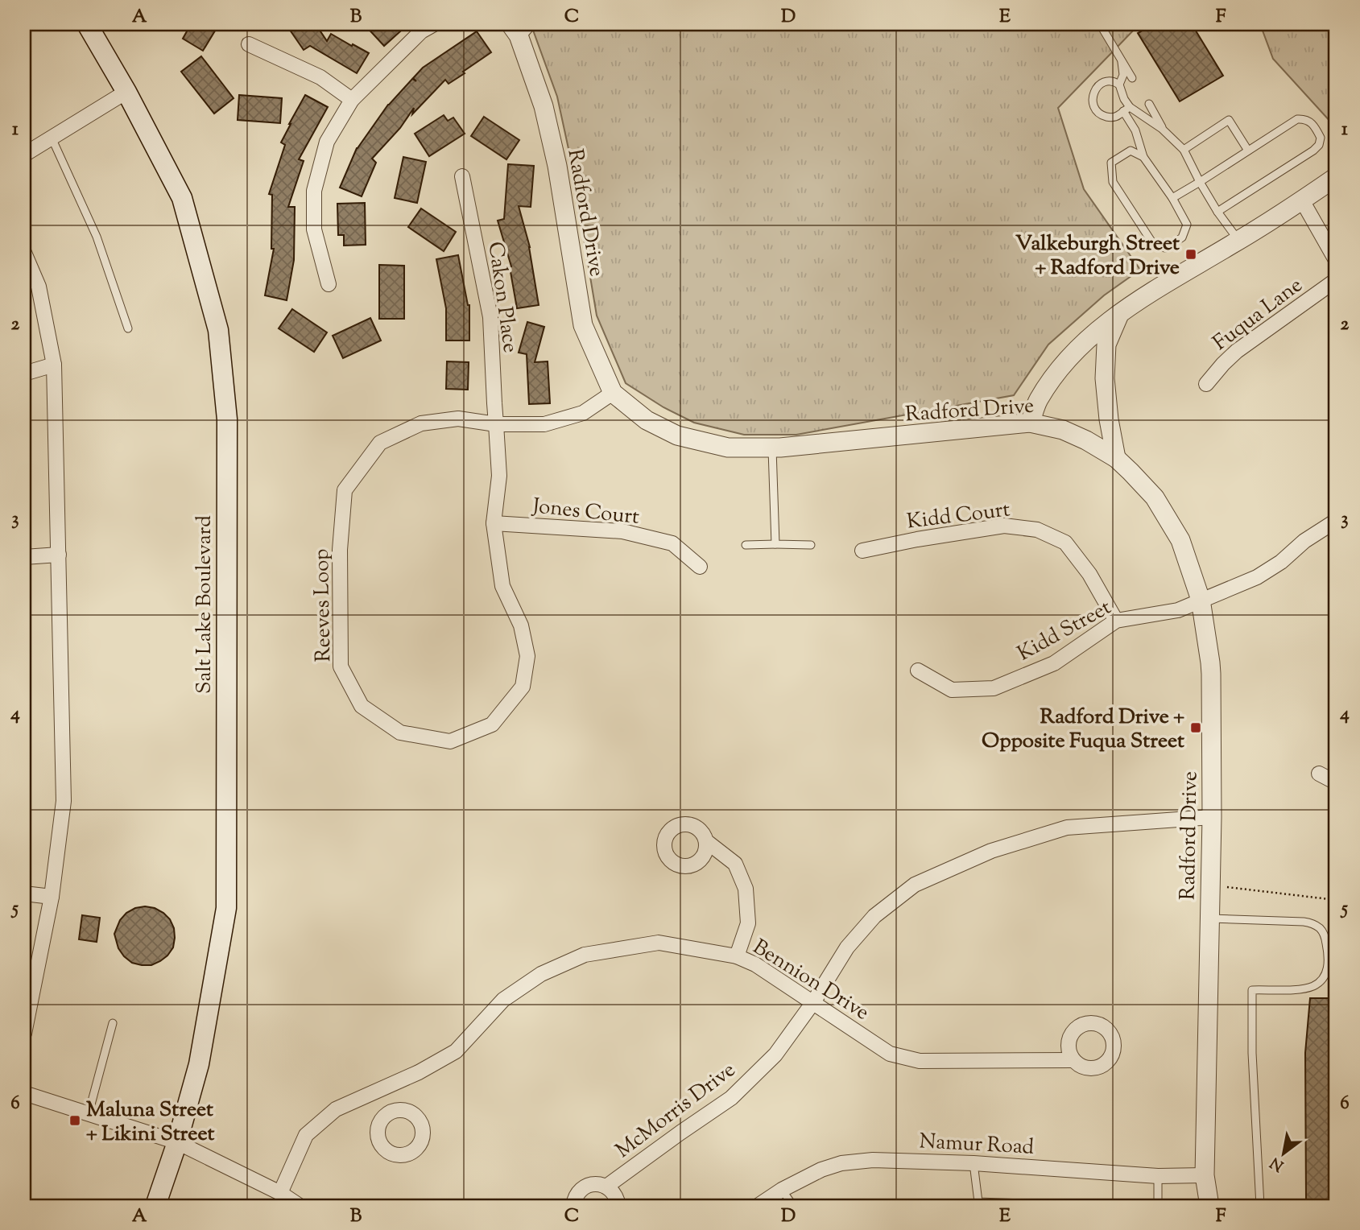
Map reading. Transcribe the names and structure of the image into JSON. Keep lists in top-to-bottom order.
{
  "streets": {
    "main road": ["Salt Lake Boulevard"],
    "street": [
      "Radford Drive",
      "Cakon Place",
      "Fuqua Lane",
      "Jones Court",
      "Kidd Court",
      "Reeves Loop",
      "Kidd Street",
      "Bennion Drive",
      "McMorris Drive",
      "Namur Road"
    ]
  },
  "crossings": [
    ["Radford Drive", "Reeves Loop"],
    ["Radford Drive", "Kidd Street"],
    ["Radford Drive", "McMorris Drive"],
    ["Radford Drive", "Namur Road"],
    ["Cakon Place", "Reeves Loop"],
    ["Jones Court", "Reeves Loop"],
    ["Kidd Court", "Kidd Street"],
    ["Bennion Drive", "McMorris Drive"]
  ],
  "places": {
    "transit": ["Valkeburgh Street + Radford Drive", "Radford Drive + Opposite Fuqua Street", "Maluna Street + Likini Street"]
  },
  "north": "bottom left",
  "grid": {
    "columns": [
      "A",
      "B",
      "C",
      "D",
      "E",
      "F"
    ],
    "rows": [
      "1",
      "2",
      "3",
      "4",
      "5",
      "6"
    ]
  }
}
